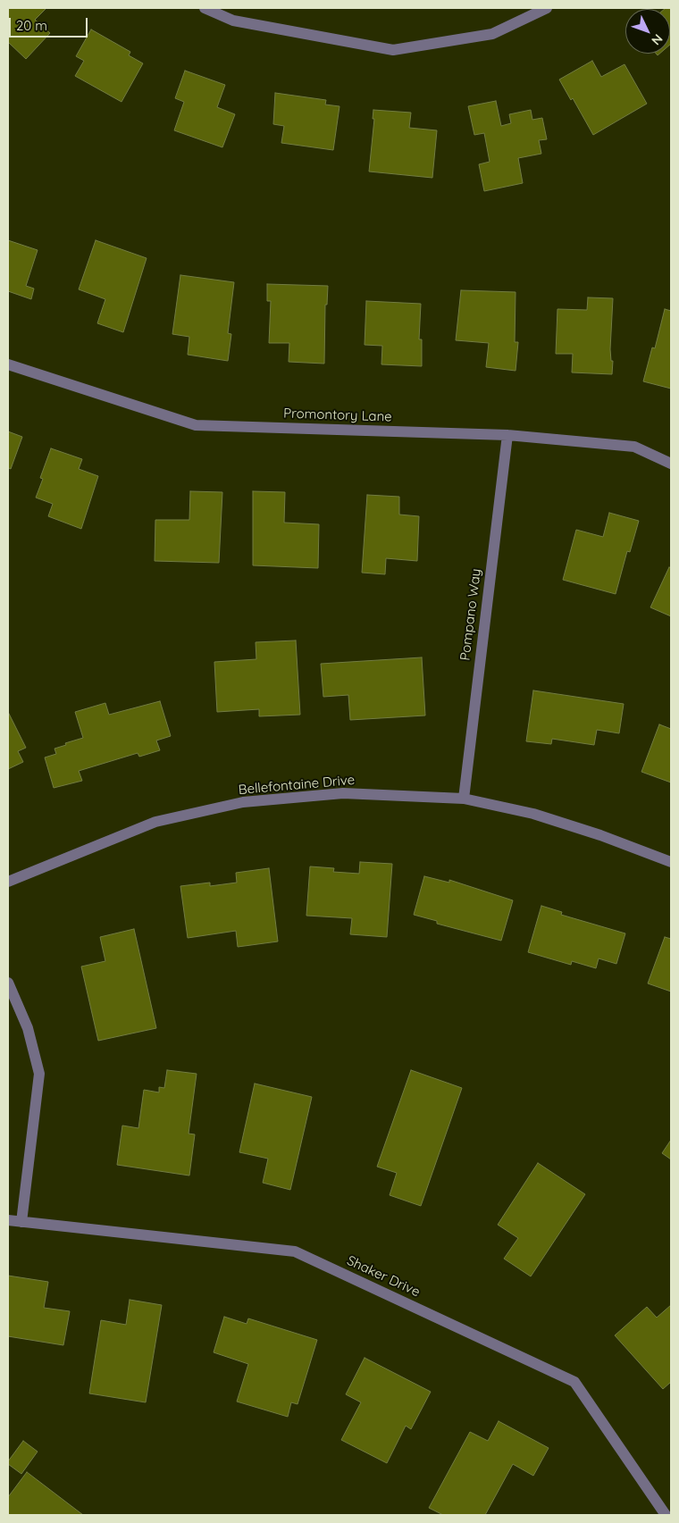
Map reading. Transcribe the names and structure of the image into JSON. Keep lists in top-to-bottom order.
{
  "streets": {
    "street": [
      "Promontory Lane",
      "Pompano Way",
      "Bellefontaine Drive",
      "Shaker Drive"
    ]
  },
  "crossings": [
    ["Promontory Lane", "Pompano Way"],
    ["Pompano Way", "Bellefontaine Drive"]
  ],
  "scale_bar": "20 m",
  "north": "bottom right"
}
